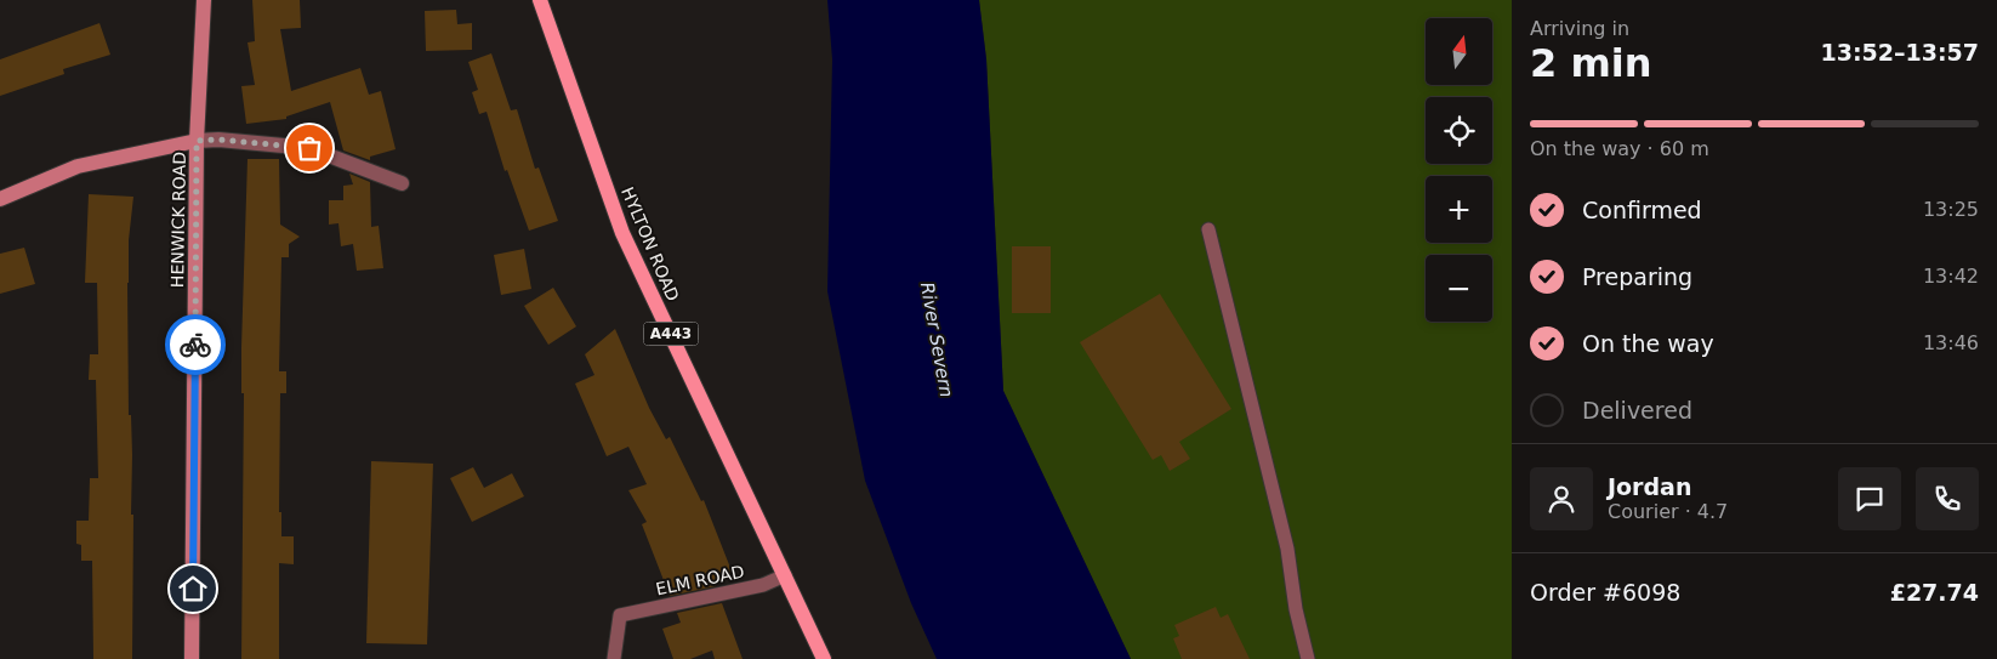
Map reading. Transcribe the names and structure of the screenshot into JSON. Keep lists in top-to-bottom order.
{
  "streets": {
    "main road": ["HENWICK ROAD", "HYLTON ROAD", "A443"],
    "lane": ["ELM ROAD"]
  },
  "crossings": [
    ["HYLTON ROAD", "ELM ROAD"]
  ],
  "water": ["River Severn"],
  "north": "top",
  "page": {
    "heading": ["2 min", "Arriving in", "13:52–13:57"],
    "panel": [
      "Jordan",
      "Courier · 4.7",
      "Order #6098",
      "£27.74"
    ],
    "map_buttons": ["+", "−"],
    "bar": "On the way · 60 m",
    "list": [
      ["Confirmed", "13:25"],
      ["Preparing", "13:42"],
      ["On the way", "13:46"],
      "Delivered"
    ]
  }
}
